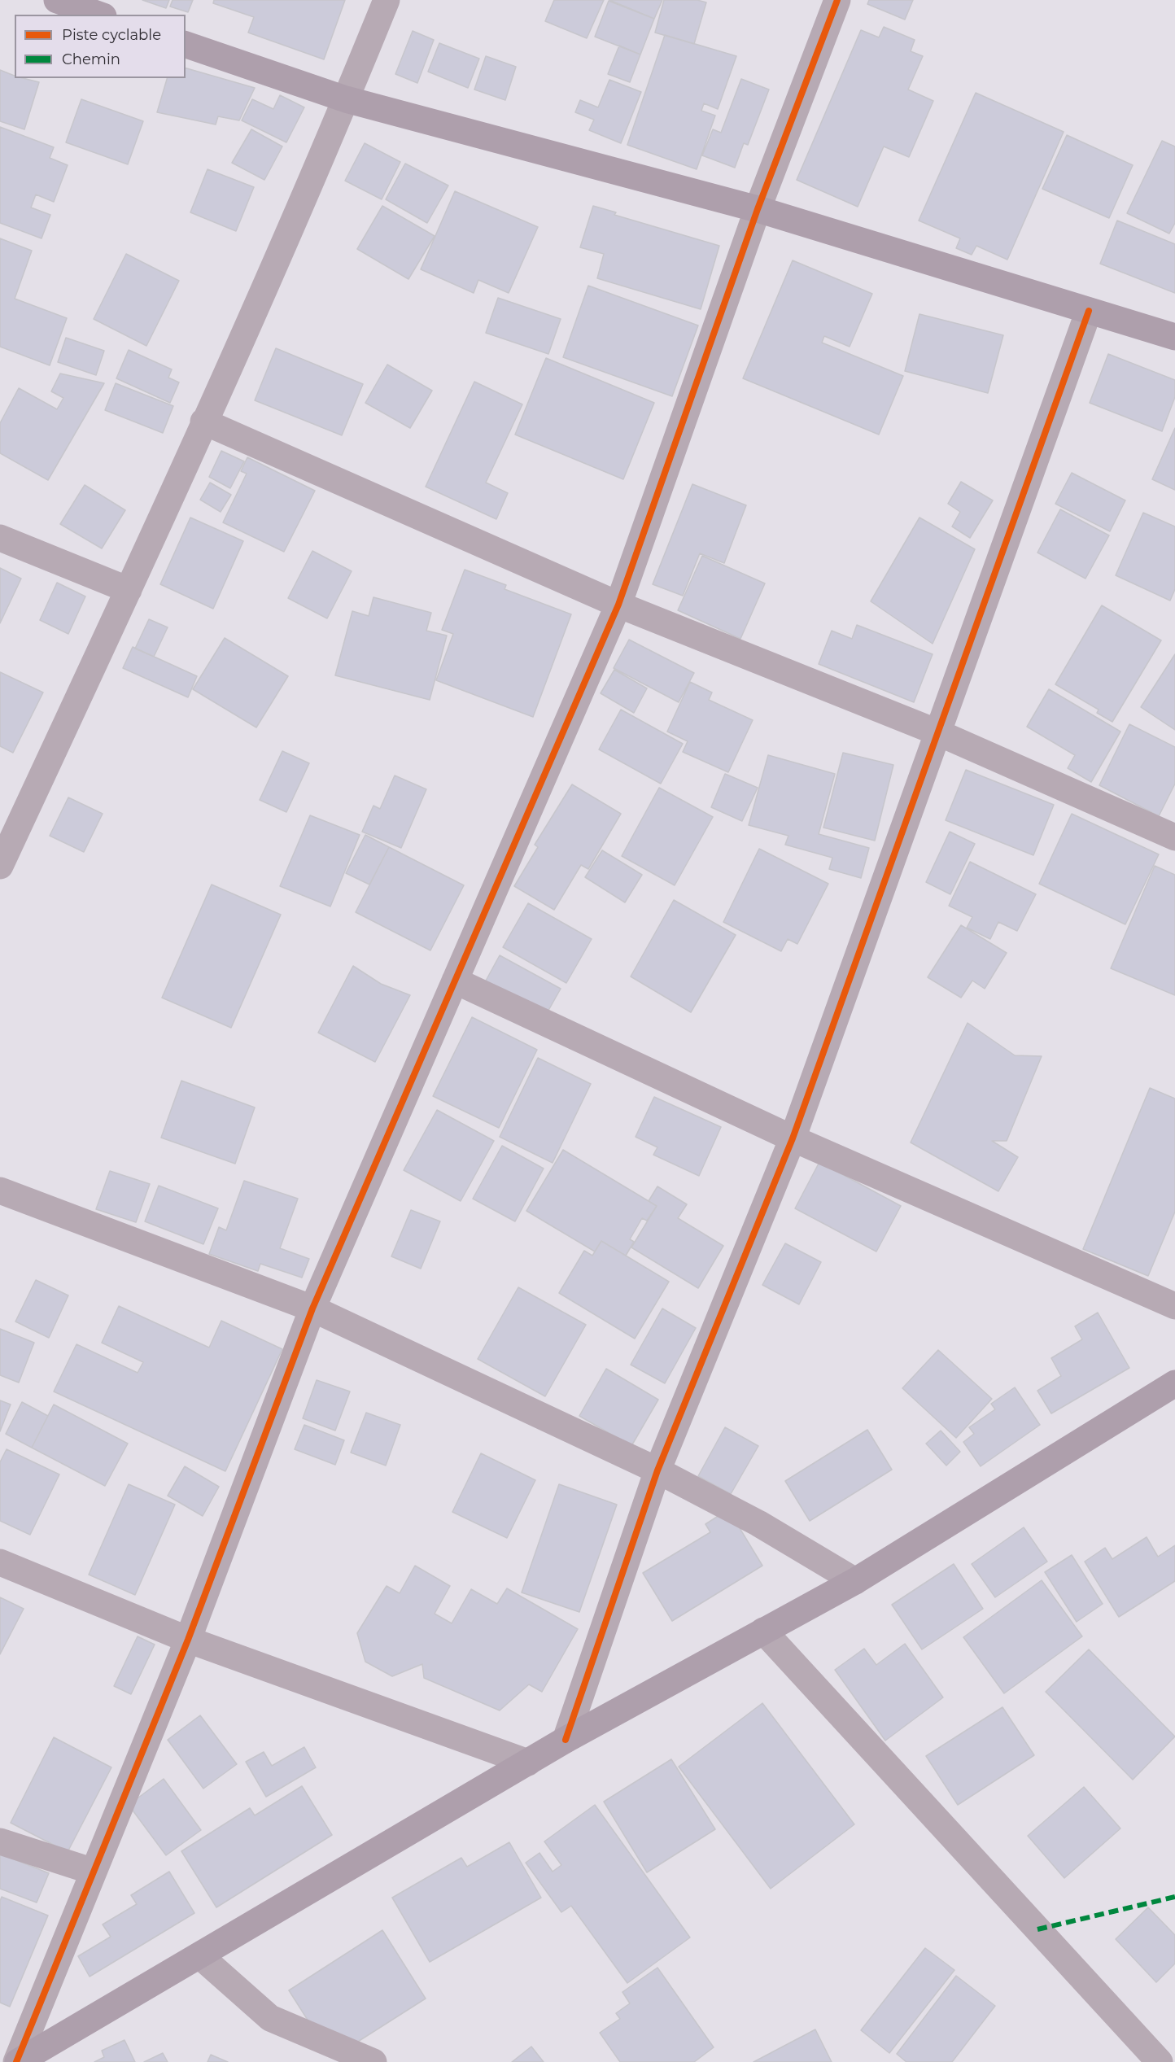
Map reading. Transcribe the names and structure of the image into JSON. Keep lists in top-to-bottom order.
{
  "legend": ["Piste cyclable", "Chemin"]
}
